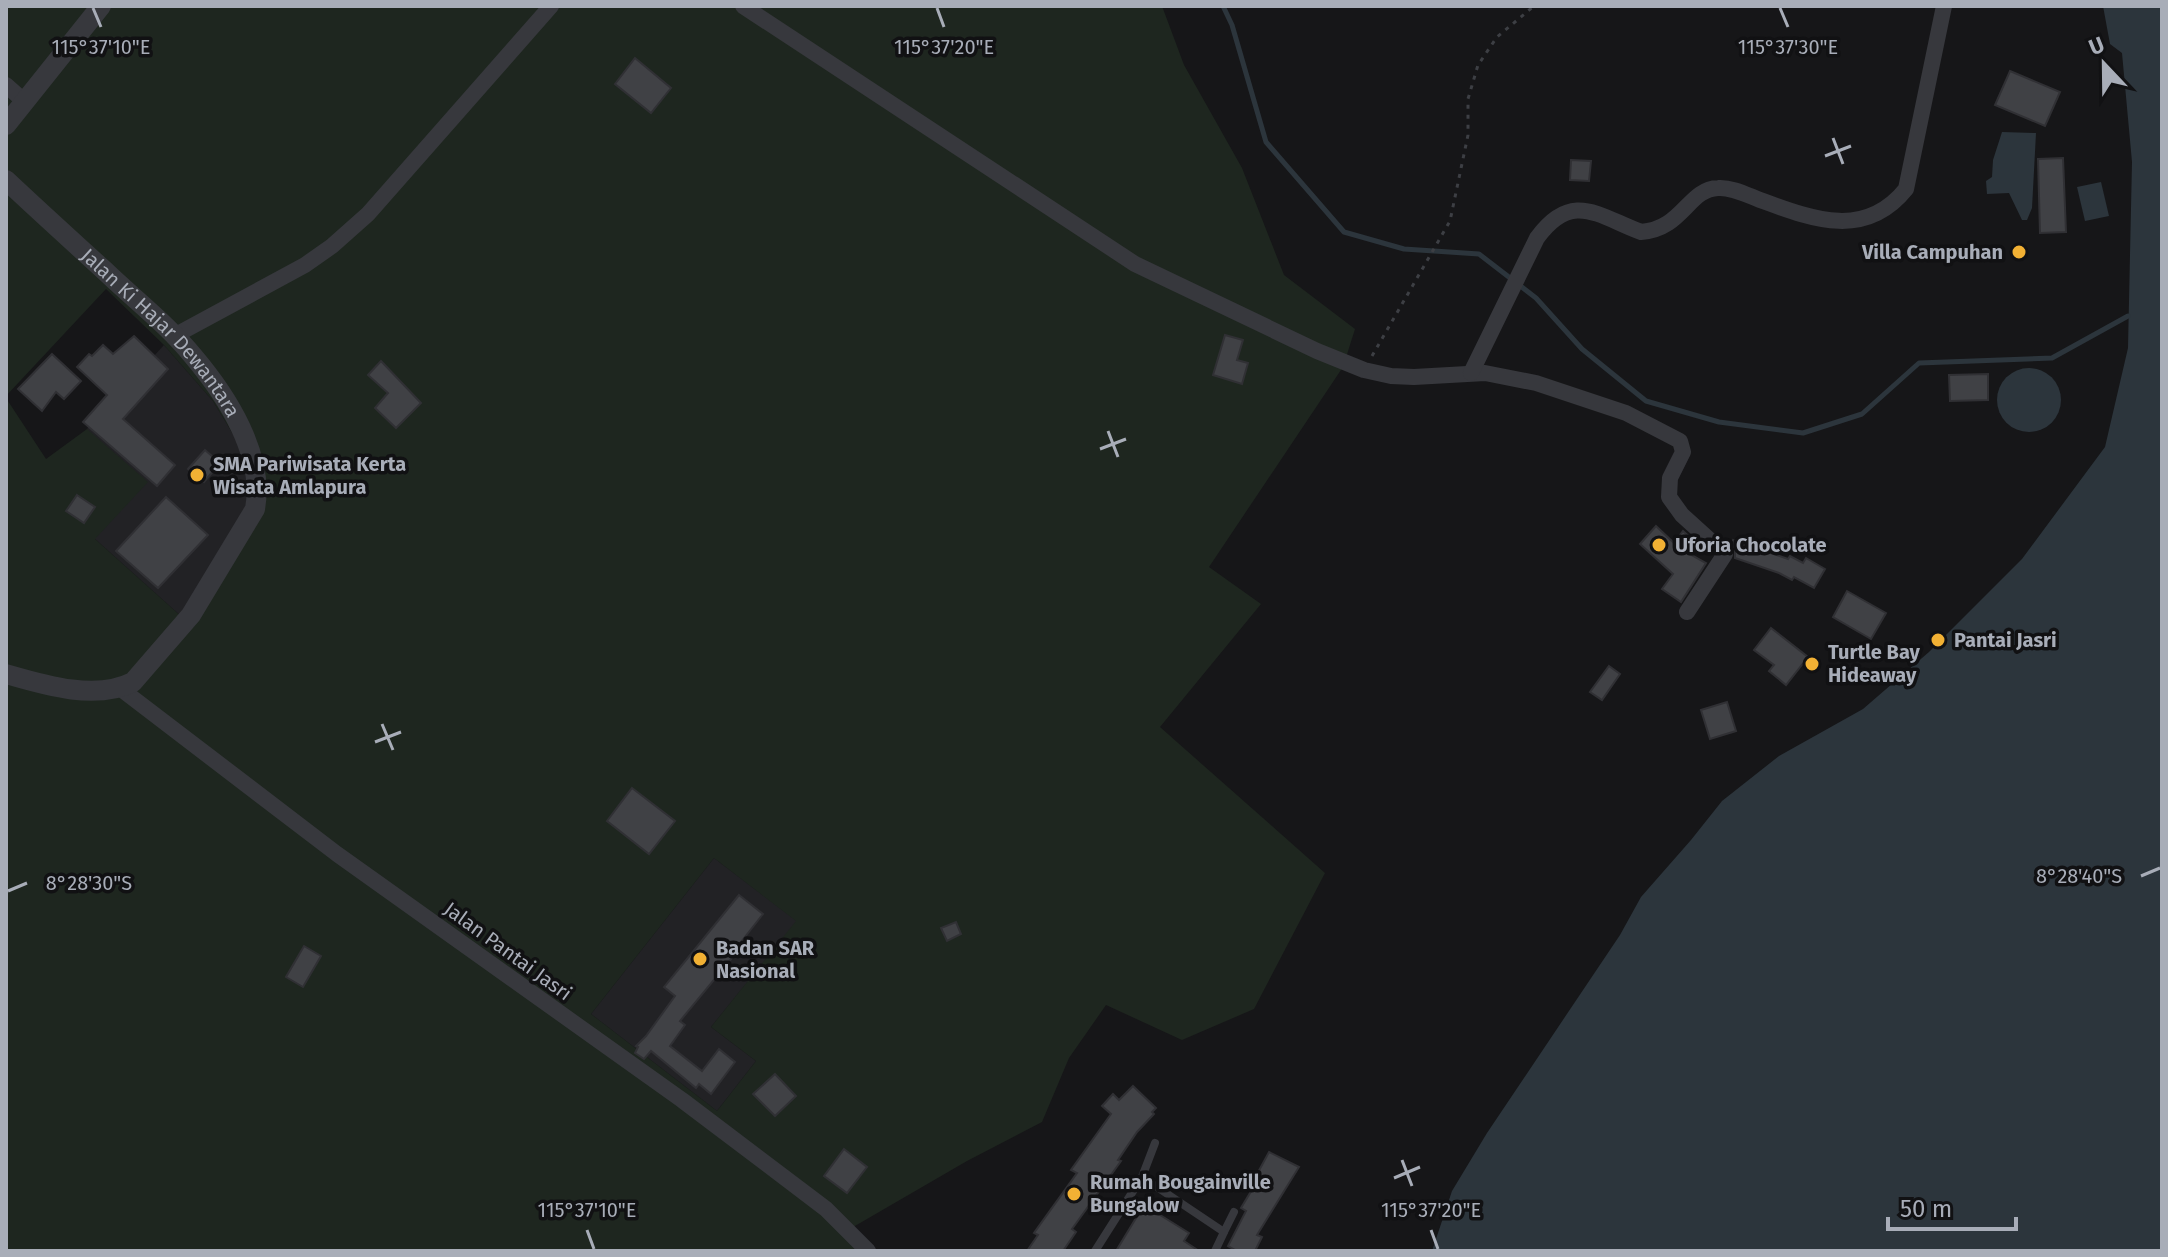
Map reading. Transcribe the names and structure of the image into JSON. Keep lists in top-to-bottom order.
{
  "streets": {
    "street": ["Jalan Ki Hajar Dewantara", "Jalan Pantai Jasri"]
  },
  "crossings": [
    ["Jalan Ki Hajar Dewantara", "Jalan Pantai Jasri"]
  ],
  "places": [
    "Villa Campuhan",
    "SMA Pariwisata Kerta Wisata Amlapura",
    "Uforia Chocolate",
    "Pantai Jasri",
    "Turtle Bay Hideaway",
    "Badan SAR Nasional",
    "Rumah Bougainville Bungalow"
  ],
  "scale_bar": "50 m",
  "north": "top",
  "coordinates": [
    "115°37'10\"E",
    "115°37'20\"E",
    "115°37'30\"E",
    "8°28'40\"S",
    "8°28'30\"S"
  ]
}
